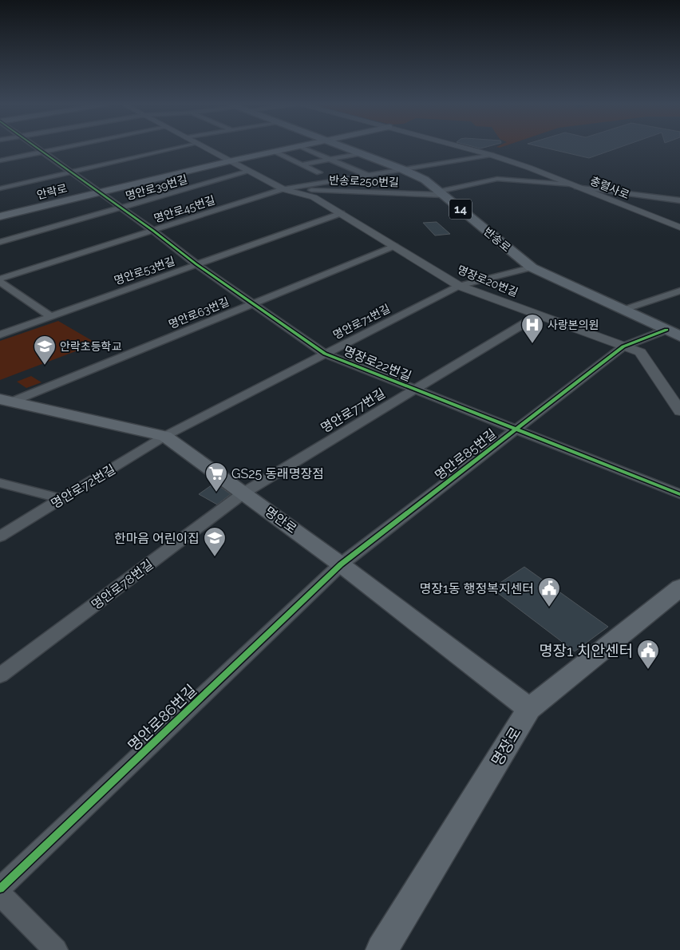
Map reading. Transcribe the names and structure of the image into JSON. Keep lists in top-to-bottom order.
{
  "streets": {
    "main road": [
      "안락로",
      "14",
      "반송로",
      "명안로",
      "명장로"
    ],
    "street": [
      "반송로250번길",
      "명안로39번길",
      "충렬사로",
      "명안로45번길",
      "명안로53번길",
      "명장로20번길",
      "명안로63번길",
      "명안로71번길",
      "명장로22번길",
      "명안로77번길",
      "명안로85번길",
      "명안로72번길",
      "명안로78번길",
      "명안로86번길"
    ]
  },
  "crossings": [
    ["반송로250번길", "충렬사로"],
    ["반송로250번길", "명안로45번길"],
    ["반송로250번길", "반송로"],
    ["반송로250번길", "명장로20번길"],
    ["명안로39번길", "명장로20번길"],
    ["명안로39번길", "명장로22번길"],
    ["안락로", "명장로20번길"],
    ["안락로", "명장로22번길"],
    ["명안로45번길", "명장로20번길"],
    ["명안로45번길", "명장로22번길"],
    ["반송로", "명안로71번길"],
    ["반송로", "명안로85번길"],
    ["명안로53번길", "명장로20번길"],
    ["명안로53번길", "명장로22번길"],
    ["명장로20번길", "명안로63번길"],
    ["명장로20번길", "명안로71번길"],
    ["명장로20번길", "명안로77번길"],
    ["명장로20번길", "명안로85번길"],
    ["명안로63번길", "명장로22번길"],
    ["명안로63번길", "명안로"],
    ["명안로71번길", "명장로22번길"],
    ["명안로71번길", "명안로72번길"],
    ["명안로71번길", "명안로"],
    ["명장로22번길", "명안로77번길"],
    ["명장로22번길", "명안로85번길"],
    ["명안로77번길", "명안로"],
    ["명안로77번길", "명안로78번길"],
    ["명안로85번길", "명안로"],
    ["명안로85번길", "명안로86번길"],
    ["명안로72번길", "명안로"],
    ["명안로", "명안로78번길"],
    ["명안로", "명안로86번길"],
    ["명안로", "명장로"]
  ],
  "places": {
    "hospital": ["사랑본의원"],
    "school or university": ["안락초등학교", "한마음 어린이집"],
    "supermarket": ["GS25 동래명장점"],
    "public building": ["명장1동 행정복지센터", "명장1 치안센터"]
  }
}
